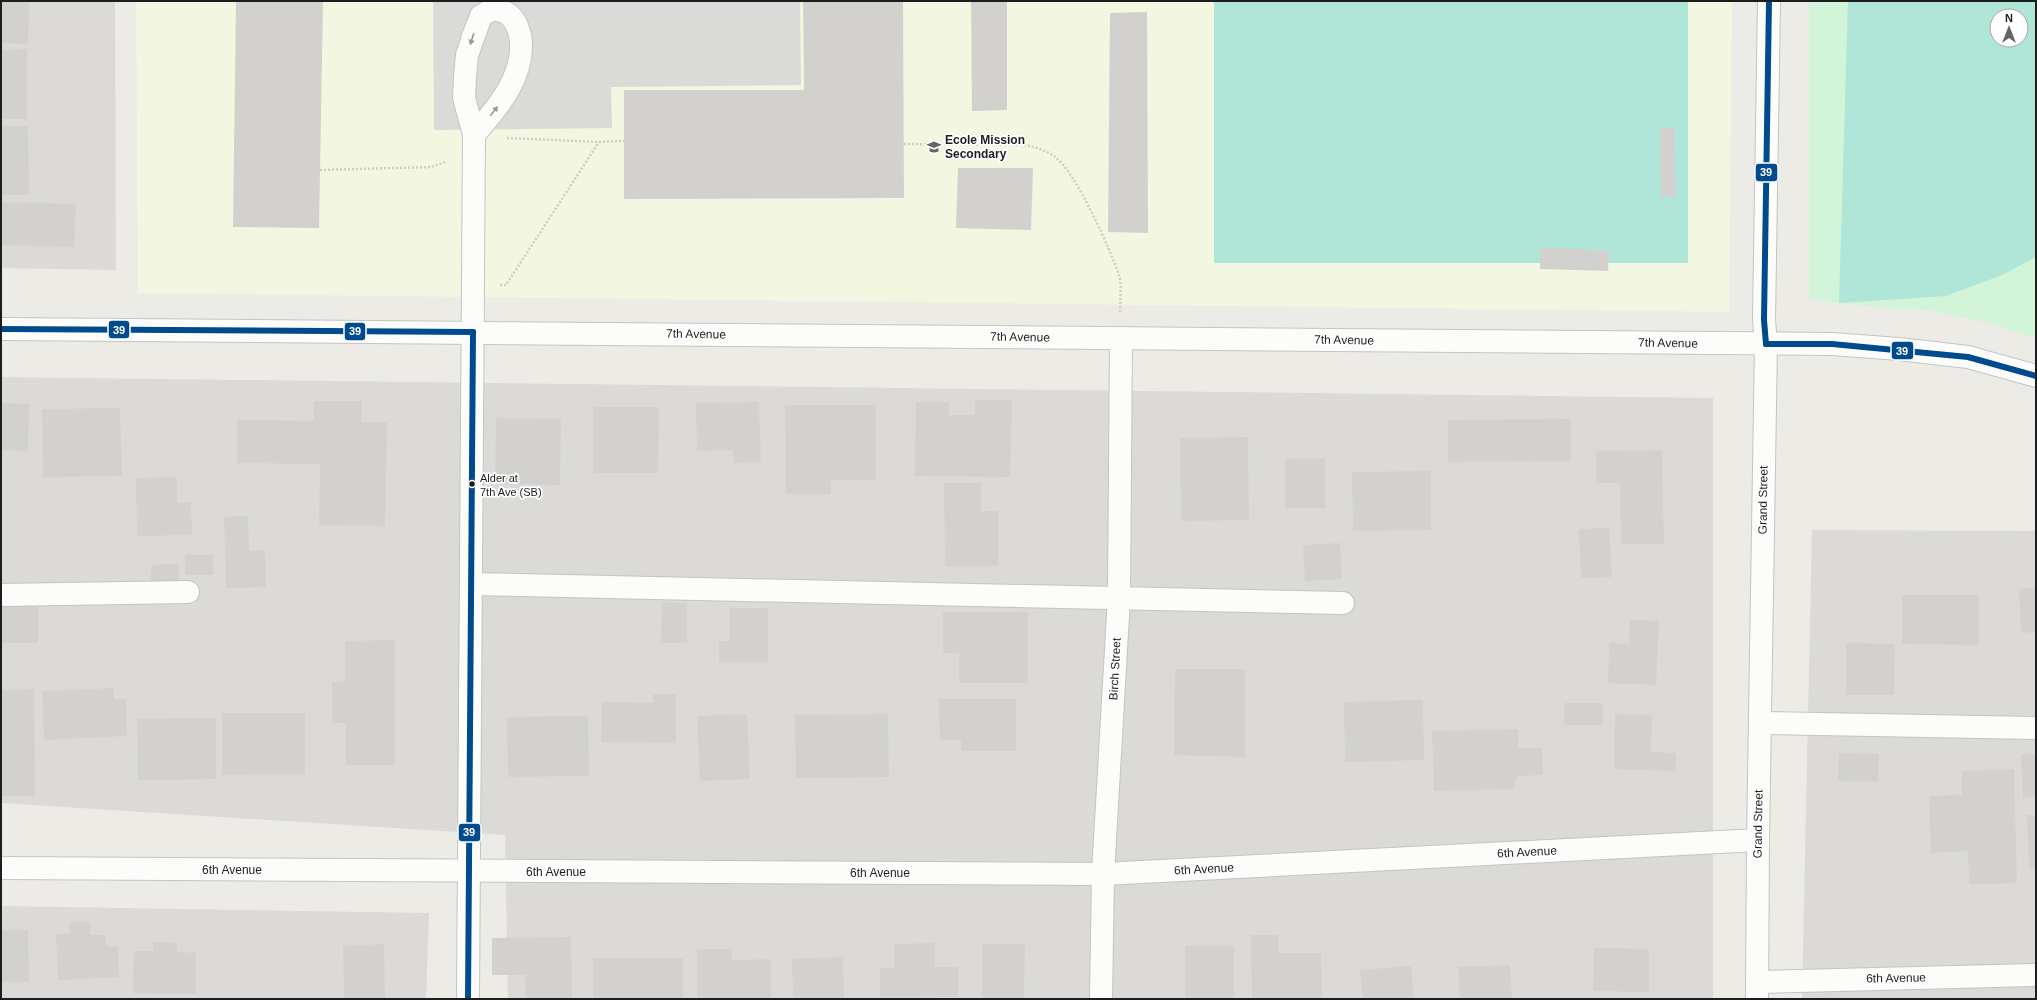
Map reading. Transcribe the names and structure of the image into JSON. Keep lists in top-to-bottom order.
{
  "streets": {
    "street": [
      "7th Avenue",
      "Grand Street",
      "Birch Street",
      "6th Avenue"
    ]
  },
  "crossings": [
    ["7th Avenue", "Grand Street"],
    ["7th Avenue", "Birch Street"],
    ["Grand Street", "6th Avenue"],
    ["Birch Street", "6th Avenue"]
  ],
  "places": {
    "school or university": ["Ecole Mission Secondary"],
    "other": ["Alder at 7th Ave (SB)"]
  },
  "lines": ["transit line 39"],
  "north": "top"
}
